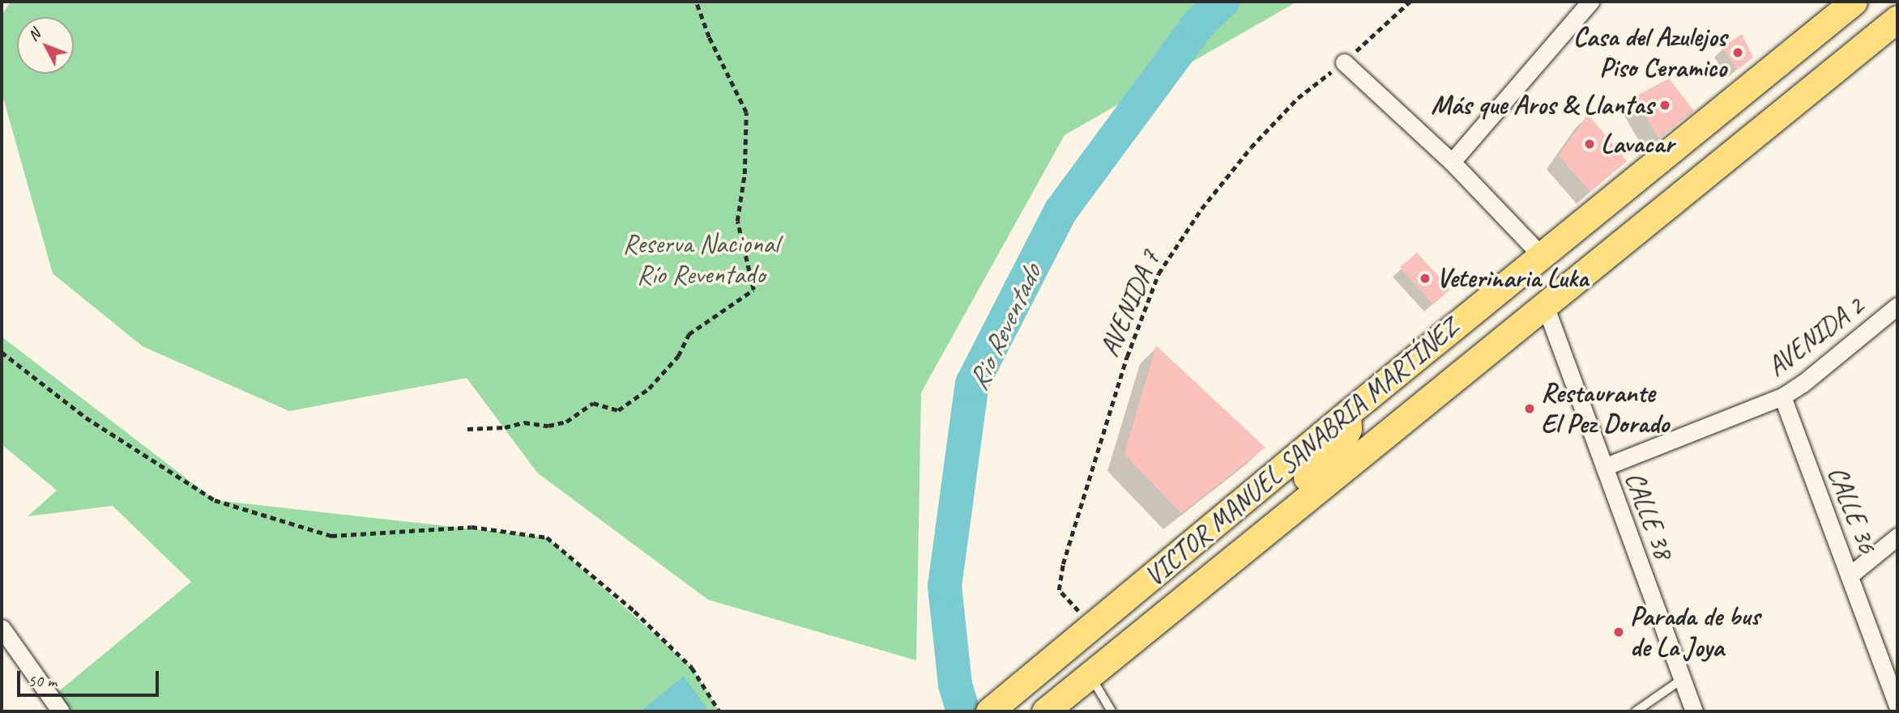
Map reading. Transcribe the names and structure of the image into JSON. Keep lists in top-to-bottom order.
{
  "streets": {
    "main road": ["VICTOR MANUEL SANABRIA MARTÍNEZ"],
    "street": ["AVENIDA 2", "CALLE 36", "CALLE 38"],
    "path": ["AVENIDA 7"]
  },
  "crossings": [
    ["AVENIDA 7", "VICTOR MANUEL SANABRIA MARTÍNEZ"],
    ["AVENIDA 2", "CALLE 36"],
    ["AVENIDA 2", "CALLE 38"],
    ["VICTOR MANUEL SANABRIA MARTÍNEZ", "CALLE 38"]
  ],
  "water": ["Rio Reventado"],
  "parks": ["Reserva Nacional Río Reventado"],
  "places": [
    "Casa del Azulejos Piso Ceramico",
    "Más que Aros & Llantas",
    "Lavacar",
    "Veterinaria Luka",
    "Restaurante El Pez Dorado",
    "Parada de bus de La Joya"
  ],
  "scale_bar": "50 m",
  "north": "top left"
}
